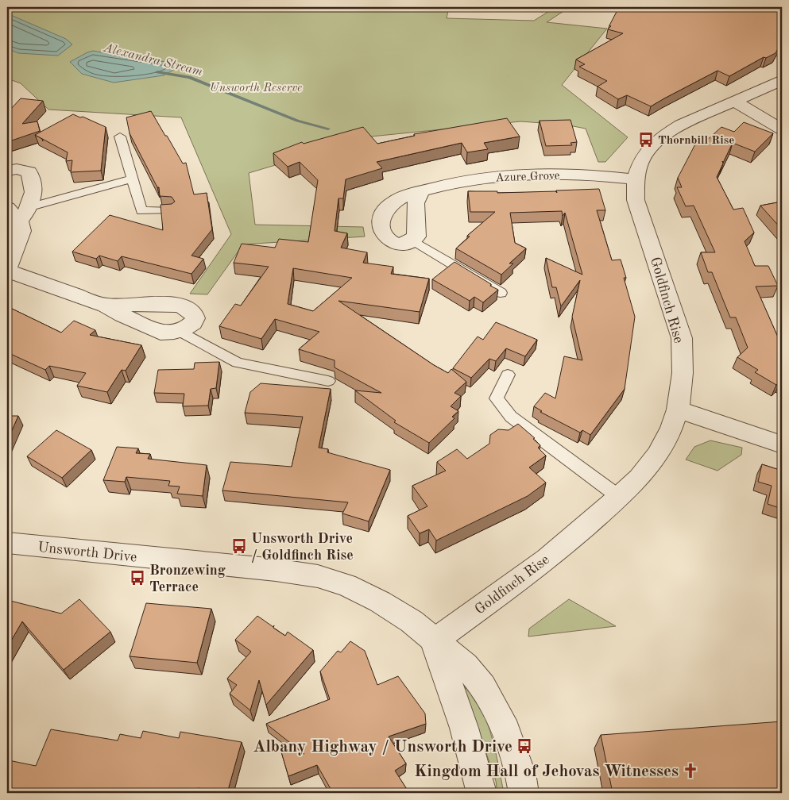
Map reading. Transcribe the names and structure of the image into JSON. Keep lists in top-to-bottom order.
{
  "streets": {
    "street": ["Azure Grove", "Goldfinch Rise", "Unsworth Drive"]
  },
  "crossings": [
    ["Azure Grove", "Goldfinch Rise"],
    ["Goldfinch Rise", "Unsworth Drive"]
  ],
  "water": ["Alexandra Stream"],
  "parks": ["Unsworth Reserve"],
  "places": {
    "bus stop": [
      "Thornbill Rise",
      "Unsworth Drive / Goldfinch Rise",
      "Bronzewing Terrace",
      "Albany Highway / Unsworth Drive"
    ],
    "church": ["Kingdom Hall of Jehovas Witnesses"]
  }
}
